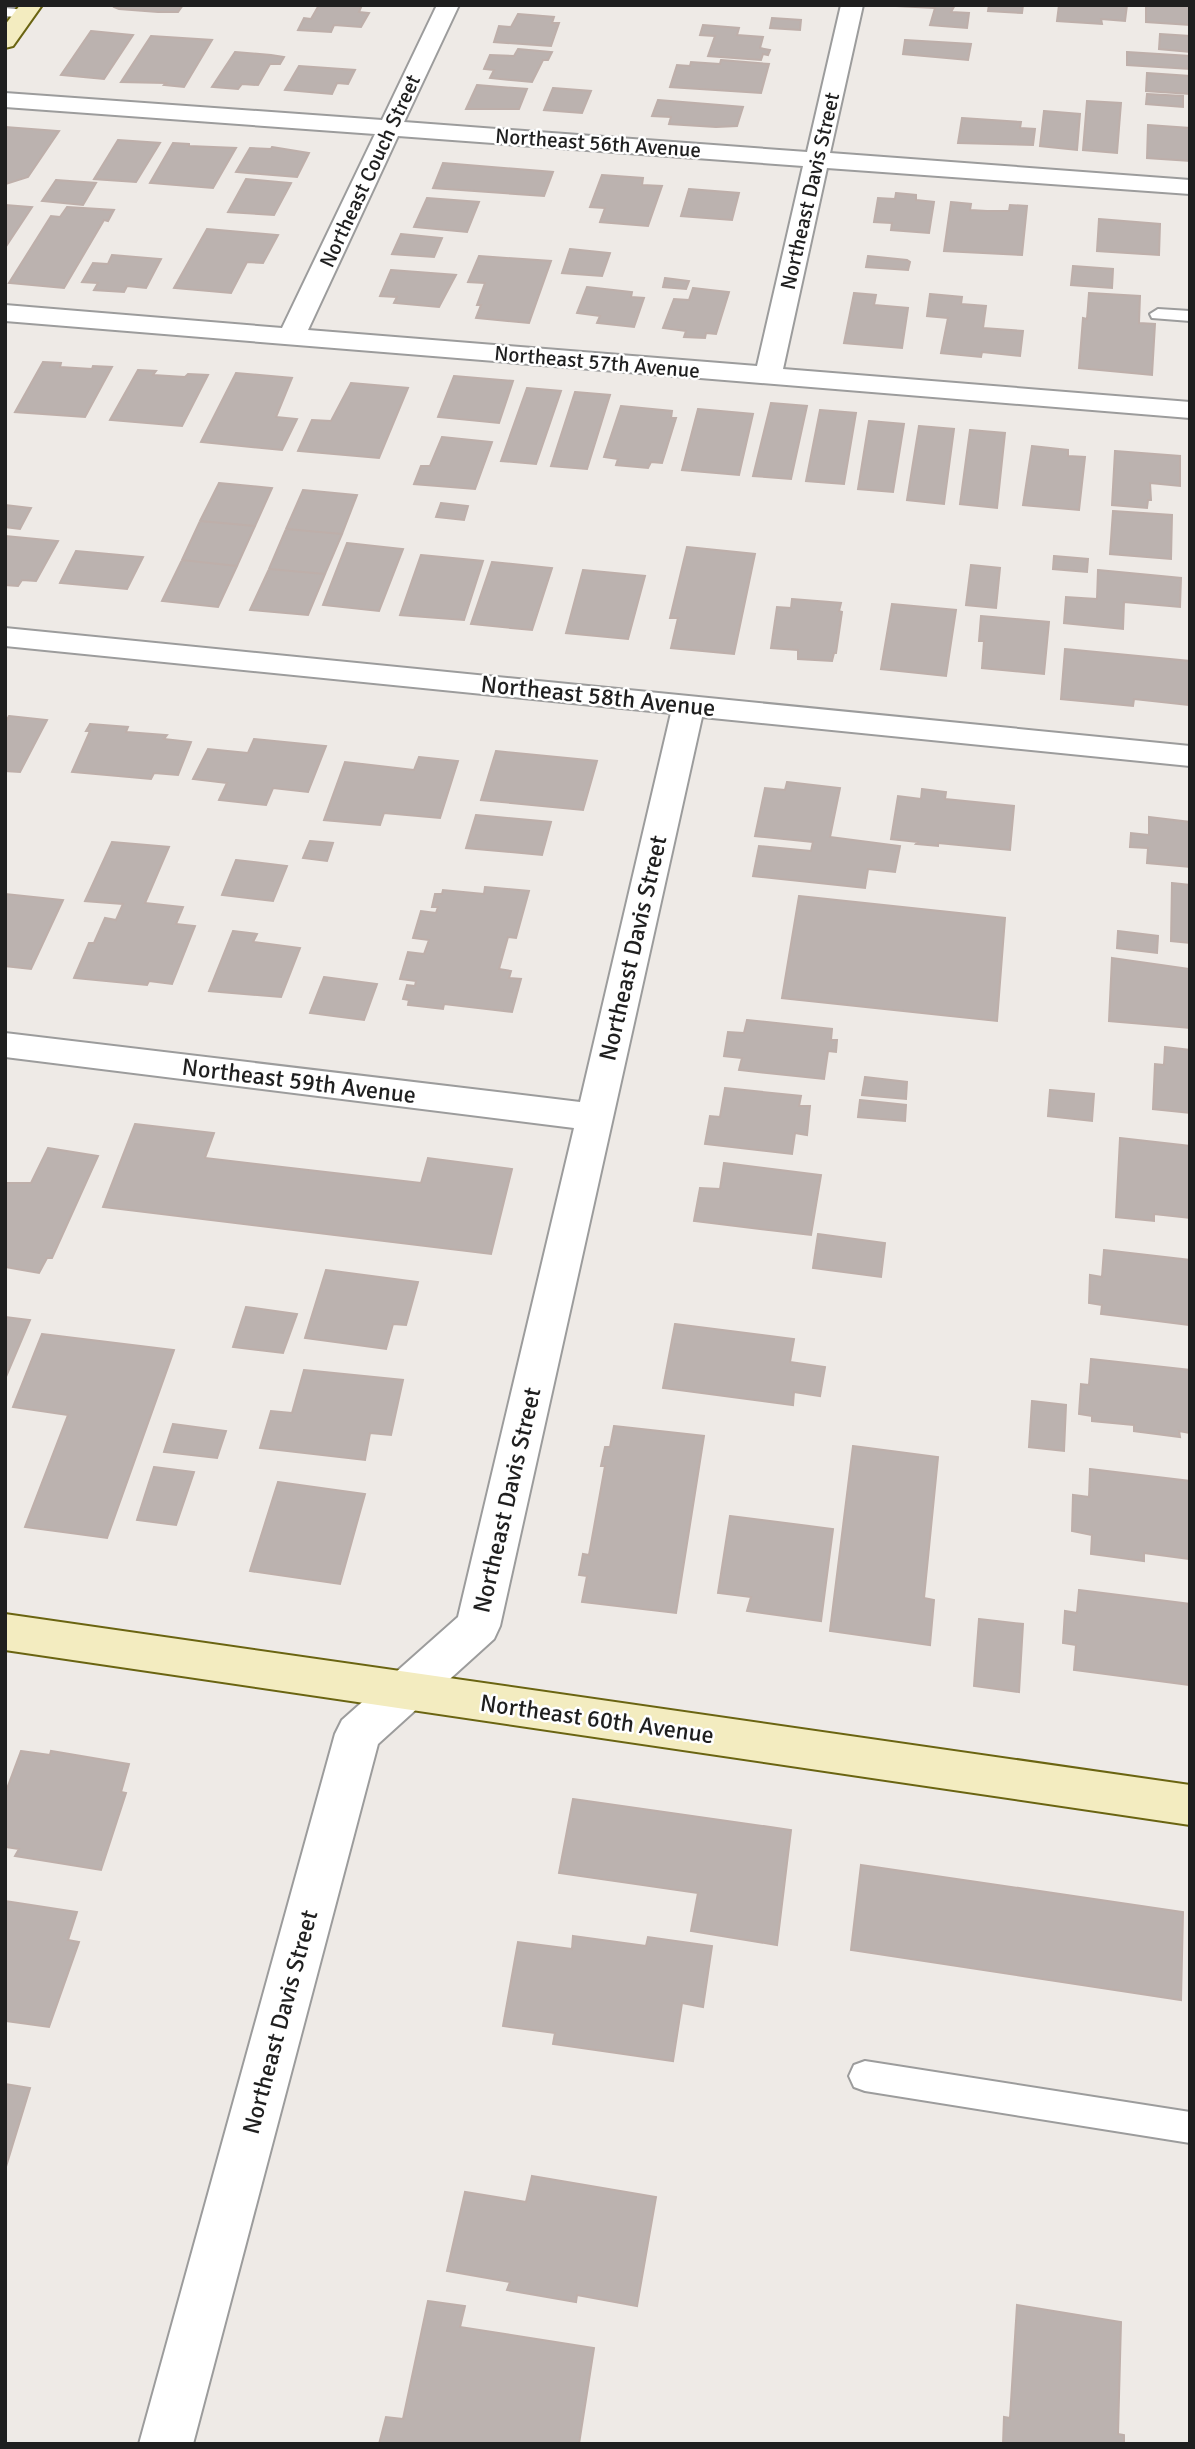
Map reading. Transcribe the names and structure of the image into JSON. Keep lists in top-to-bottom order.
{
  "streets": {
    "main road": ["Northeast 60th Avenue"],
    "street": [
      "Northeast 56th Avenue",
      "Northeast Couch Street",
      "Northeast Davis Street",
      "Northeast 57th Avenue",
      "Northeast 58th Avenue",
      "Northeast 59th Avenue"
    ]
  },
  "crossings": [
    ["Northeast 56th Avenue", "Northeast Couch Street"],
    ["Northeast 56th Avenue", "Northeast Davis Street"],
    ["Northeast Couch Street", "Northeast 57th Avenue"],
    ["Northeast Davis Street", "Northeast 57th Avenue"],
    ["Northeast Davis Street", "Northeast 58th Avenue"],
    ["Northeast Davis Street", "Northeast 59th Avenue"],
    ["Northeast Davis Street", "Northeast 60th Avenue"]
  ]
}
